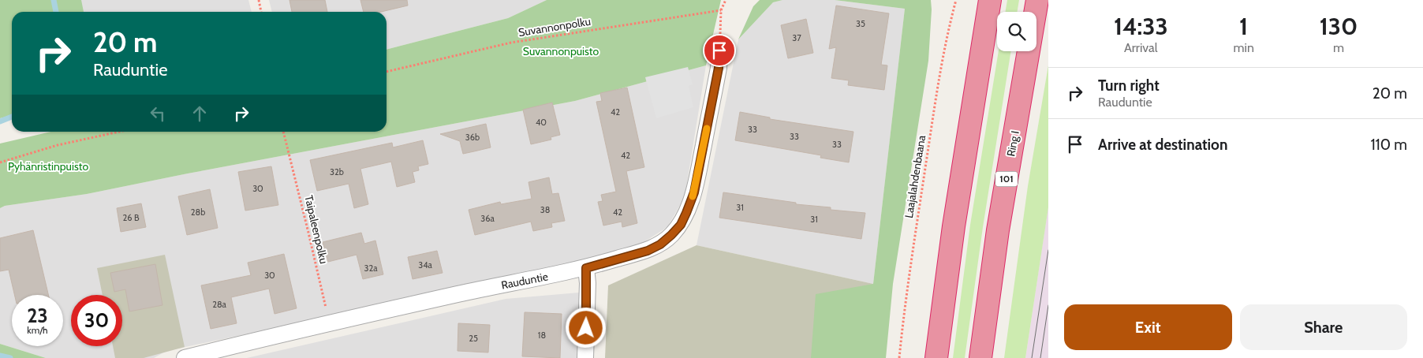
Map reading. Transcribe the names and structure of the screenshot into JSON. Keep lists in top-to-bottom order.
{
  "streets": {
    "highway": ["Ring I", "101"],
    "street": ["Rauduntie"],
    "path": ["Suvannonpolku", "Laajalahdenbaana", "Taipaleenpolku"]
  },
  "crossings": [
    ["Taipaleenpolku", "Rauduntie"]
  ],
  "parks": ["Suvannonpuisto", "Pyhänristinpuisto"],
  "house_numbers": [
    "35",
    "37",
    "42",
    "40",
    "33",
    "33",
    "36b",
    "33",
    "42",
    "32b",
    "30",
    "31",
    "38",
    "28b",
    "42",
    "26 B",
    "36a",
    "31",
    "34a",
    "32a",
    "30",
    "28a",
    "18",
    "25"
  ],
  "page": {
    "eta": [
      "14:33",
      "Arrival",
      "1",
      "min",
      "130",
      "m"
    ],
    "turn": ["20 m", "Rauduntie"],
    "list": [
      {
        "name": "Turn right",
        "note": "Rauduntie",
        "value": "20 m"
      },
      {
        "name": "Arrive at destination",
        "value": "110 m"
      }
    ],
    "speed": "23 km/h",
    "limit": "30",
    "buttons": ["Exit", "Share"]
  }
}
